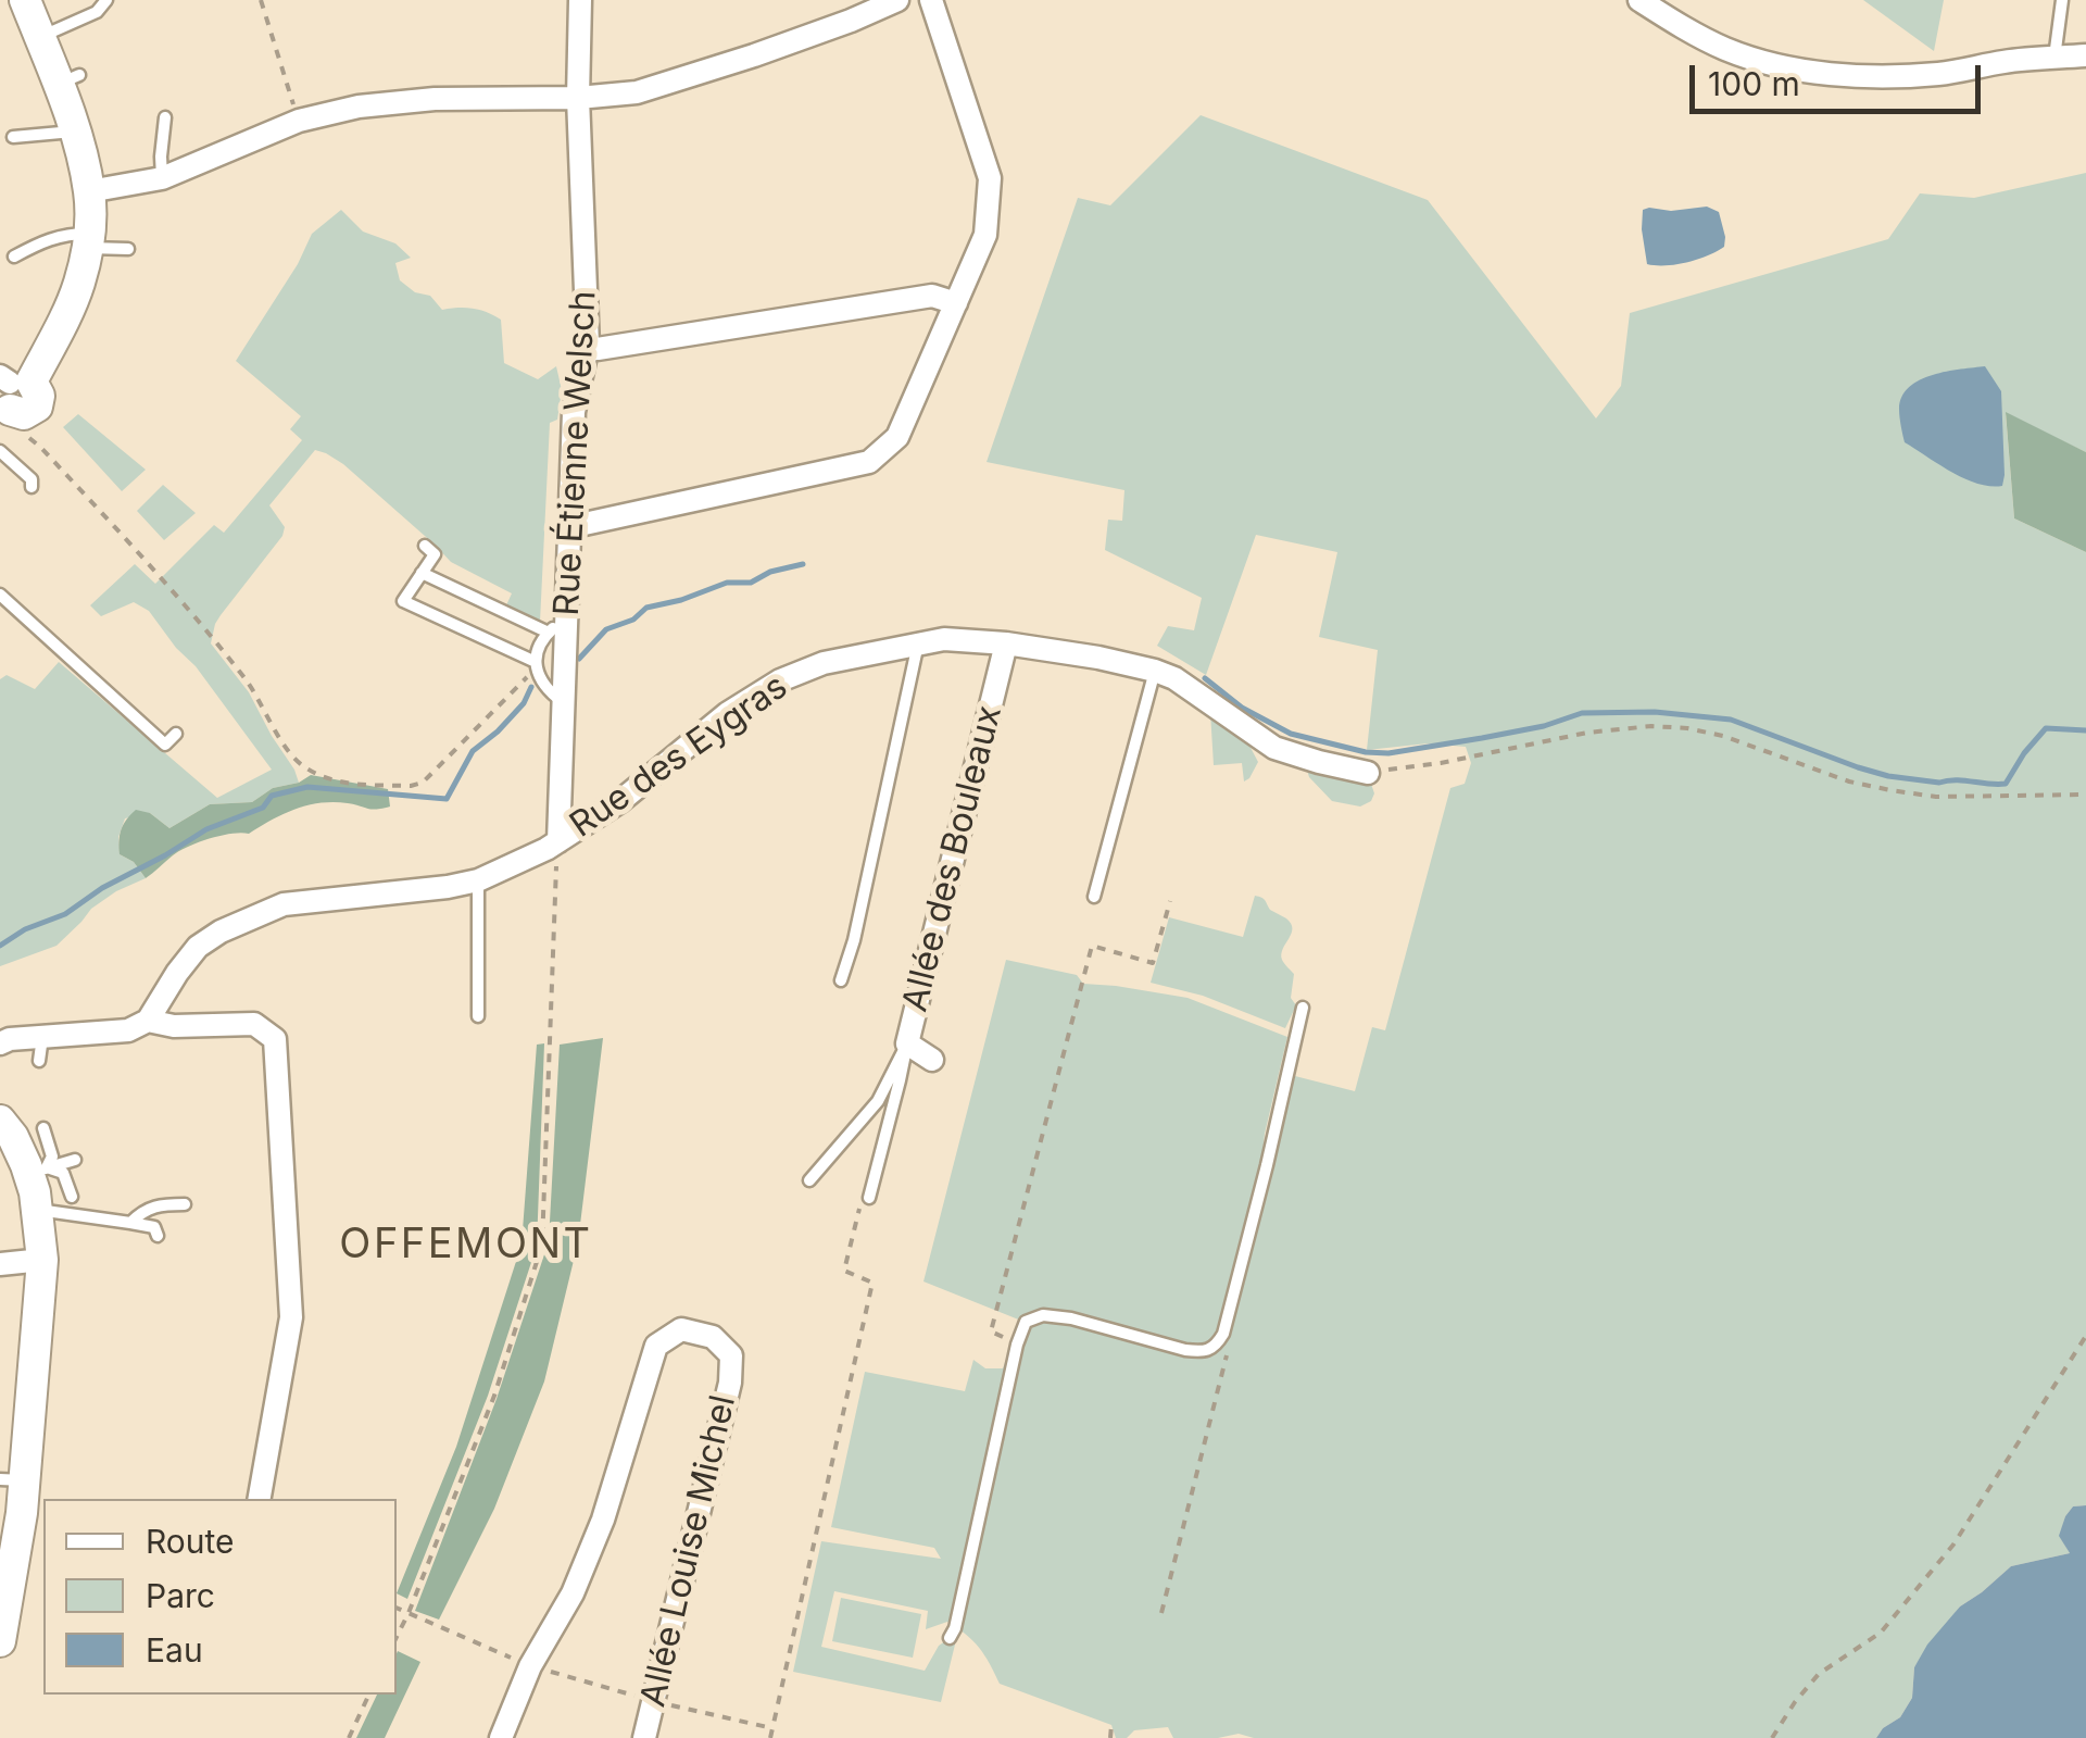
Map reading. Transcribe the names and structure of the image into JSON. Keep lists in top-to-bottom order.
{
  "streets": {
    "street": [
      "Rue Étienne Welsch",
      "Rue des Eygras",
      "Allée des Bouleaux",
      "Allée Louise Michel"
    ]
  },
  "crossings": [
    ["Rue Étienne Welsch", "Rue des Eygras"],
    ["Rue des Eygras", "Allée des Bouleaux"]
  ],
  "districts": ["OFFEMONT"],
  "legend": ["Route", "Parc", "Eau"],
  "scale_bar": "100 m"
}
